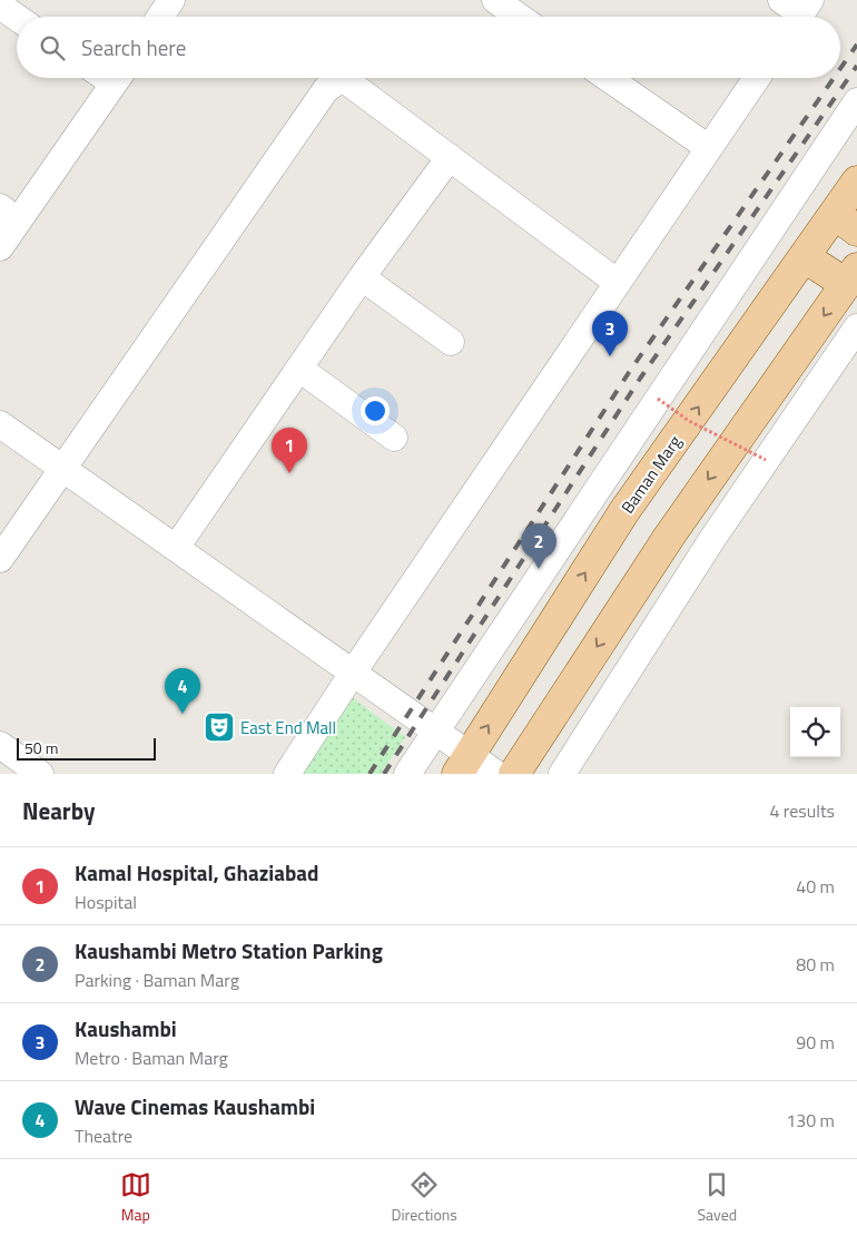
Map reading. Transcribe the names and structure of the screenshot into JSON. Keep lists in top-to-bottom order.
{
  "streets": {
    "main road": ["Baman Marg"]
  },
  "places": {
    "theatre": ["East End Mall"]
  },
  "scale_bar": "50 m",
  "page": {
    "search": "Search here",
    "pins": [
      "3",
      "1",
      "2",
      "4"
    ],
    "scale": "50 m",
    "heading": ["Nearby", "4 results"],
    "list": [
      {
        "mark": "1",
        "name": "Kamal Hospital, Ghaziabad",
        "note": "Hospital",
        "value": "40 m"
      },
      {
        "mark": "2",
        "name": "Kaushambi Metro Station Parking",
        "note": "Parking · Baman Marg",
        "value": "80 m"
      },
      {
        "mark": "3",
        "name": "Kaushambi",
        "note": "Metro · Baman Marg",
        "value": "90 m"
      },
      {
        "mark": "4",
        "name": "Wave Cinemas Kaushambi",
        "note": "Theatre",
        "value": "130 m"
      }
    ],
    "nav": ["Map", "Directions", "Saved"]
  }
}
